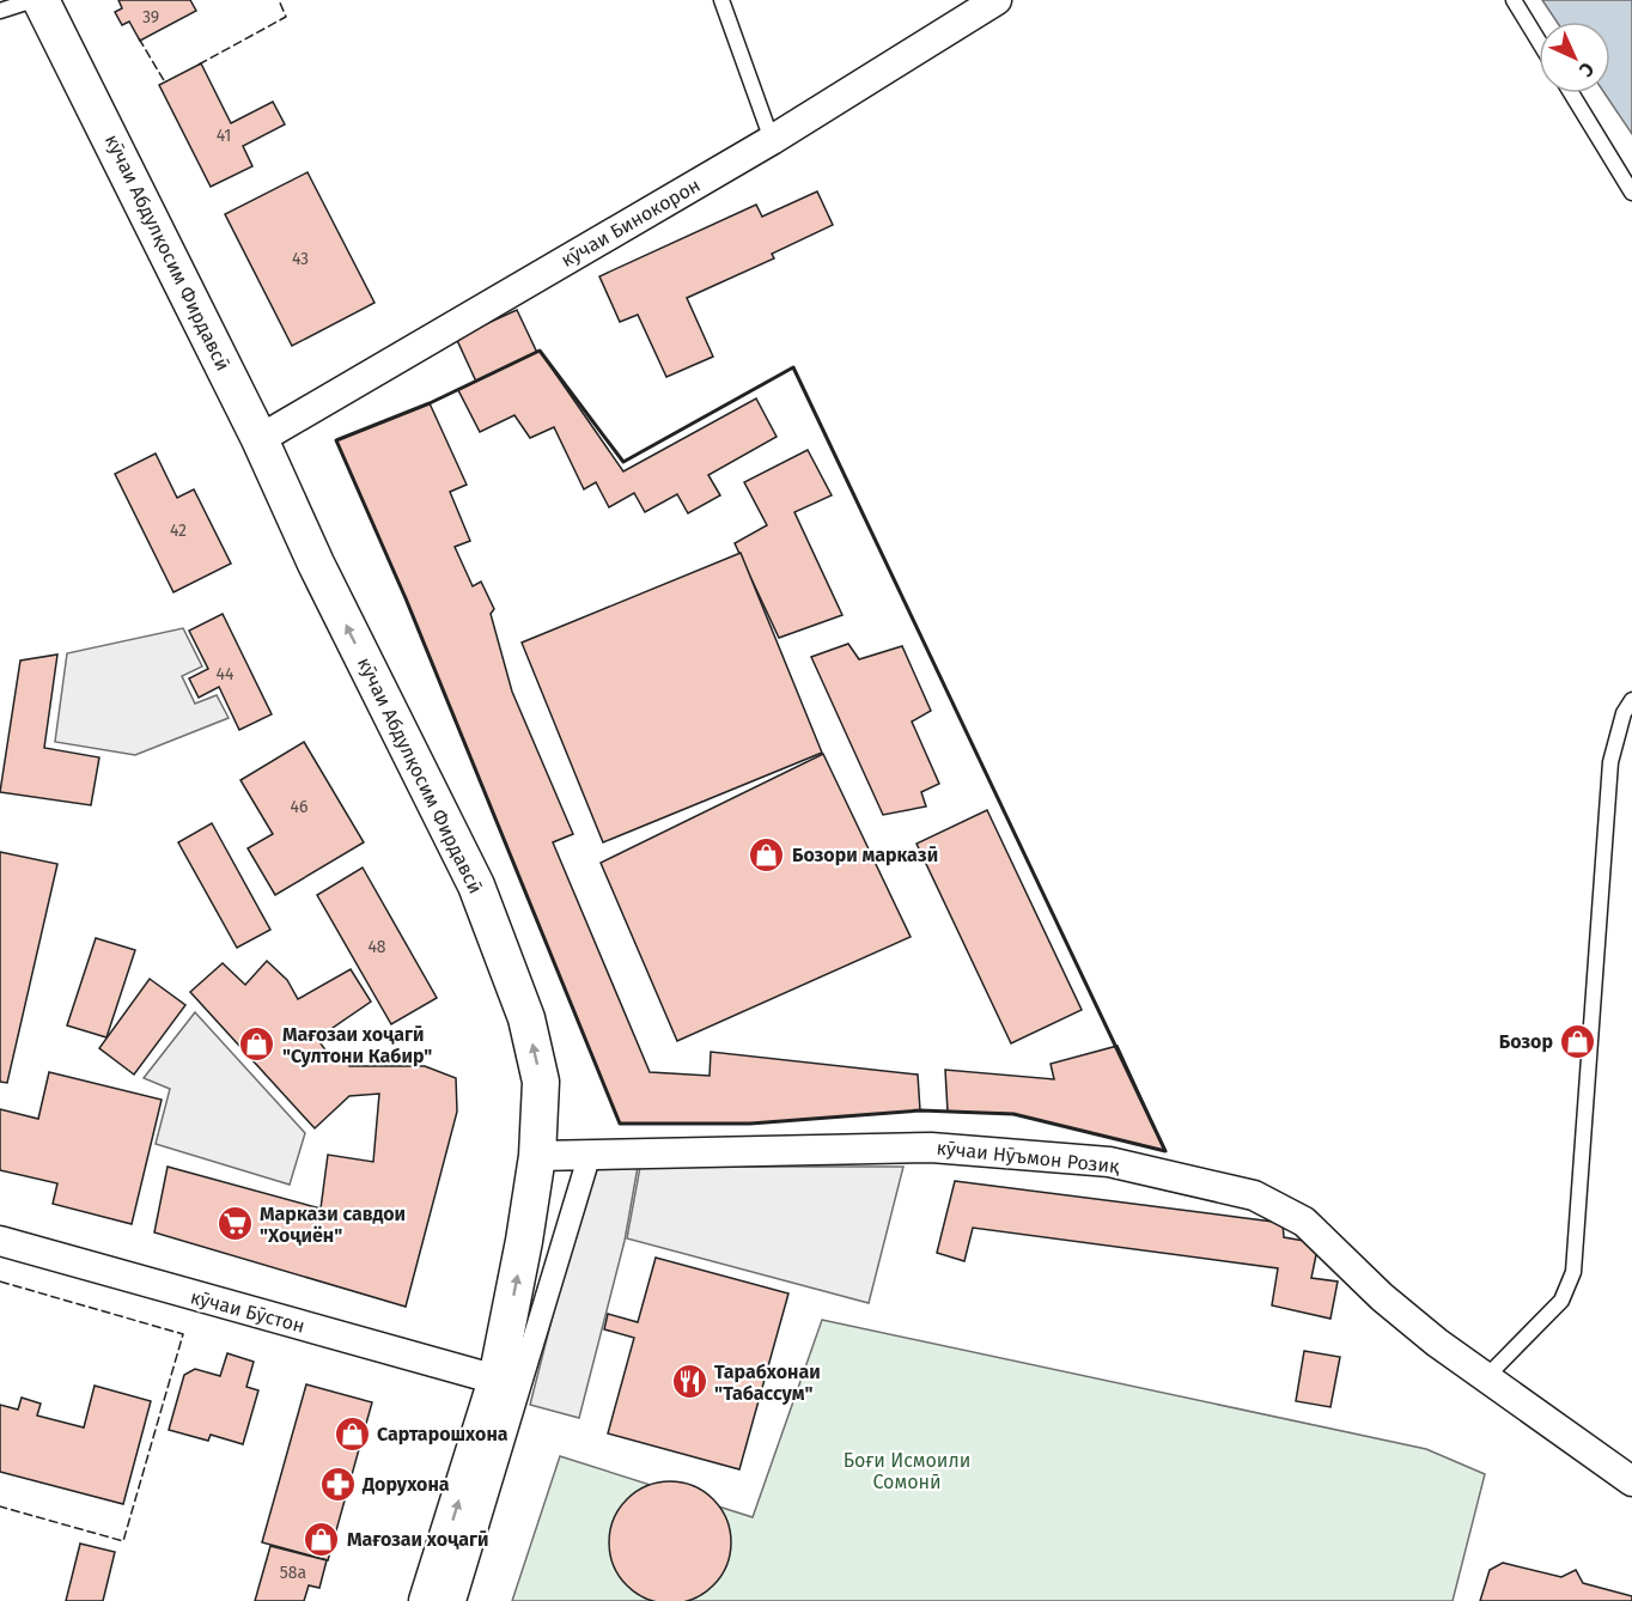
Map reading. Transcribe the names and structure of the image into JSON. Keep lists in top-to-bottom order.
{
  "streets": {
    "street": [
      "кӯчаи Бинокорон",
      "кӯчаи Абдулқосим Фирдавсӣ",
      "кӯчаи Нӯъмон Розиқ",
      "кӯчаи Бӯстон"
    ]
  },
  "crossings": [
    ["кӯчаи Бинокорон", "кӯчаи Абдулқосим Фирдавсӣ"],
    ["кӯчаи Абдулқосим Фирдавсӣ", "кӯчаи Нӯъмон Розиқ"],
    ["кӯчаи Абдулқосим Фирдавсӣ", "кӯчаи Бӯстон"]
  ],
  "parks": ["Боғи Исмоили Сомонӣ"],
  "places": {
    "shop": [
      "Бозори марказӣ",
      "Бозор",
      "Мағозаи хоҷагӣ \"Султони Кабир\"",
      "Сартарошхона",
      "Мағозаи хоҷагӣ"
    ],
    "supermarket": ["Маркази савдои \"Хоҷиён\""],
    "restaurant": ["Тарабхонаи \"Табассум\""],
    "pharmacy": ["Дорухона"]
  },
  "house_numbers": [
    "39",
    "41",
    "43",
    "42",
    "44",
    "46",
    "48",
    "58а"
  ],
  "north": "bottom right"
}
